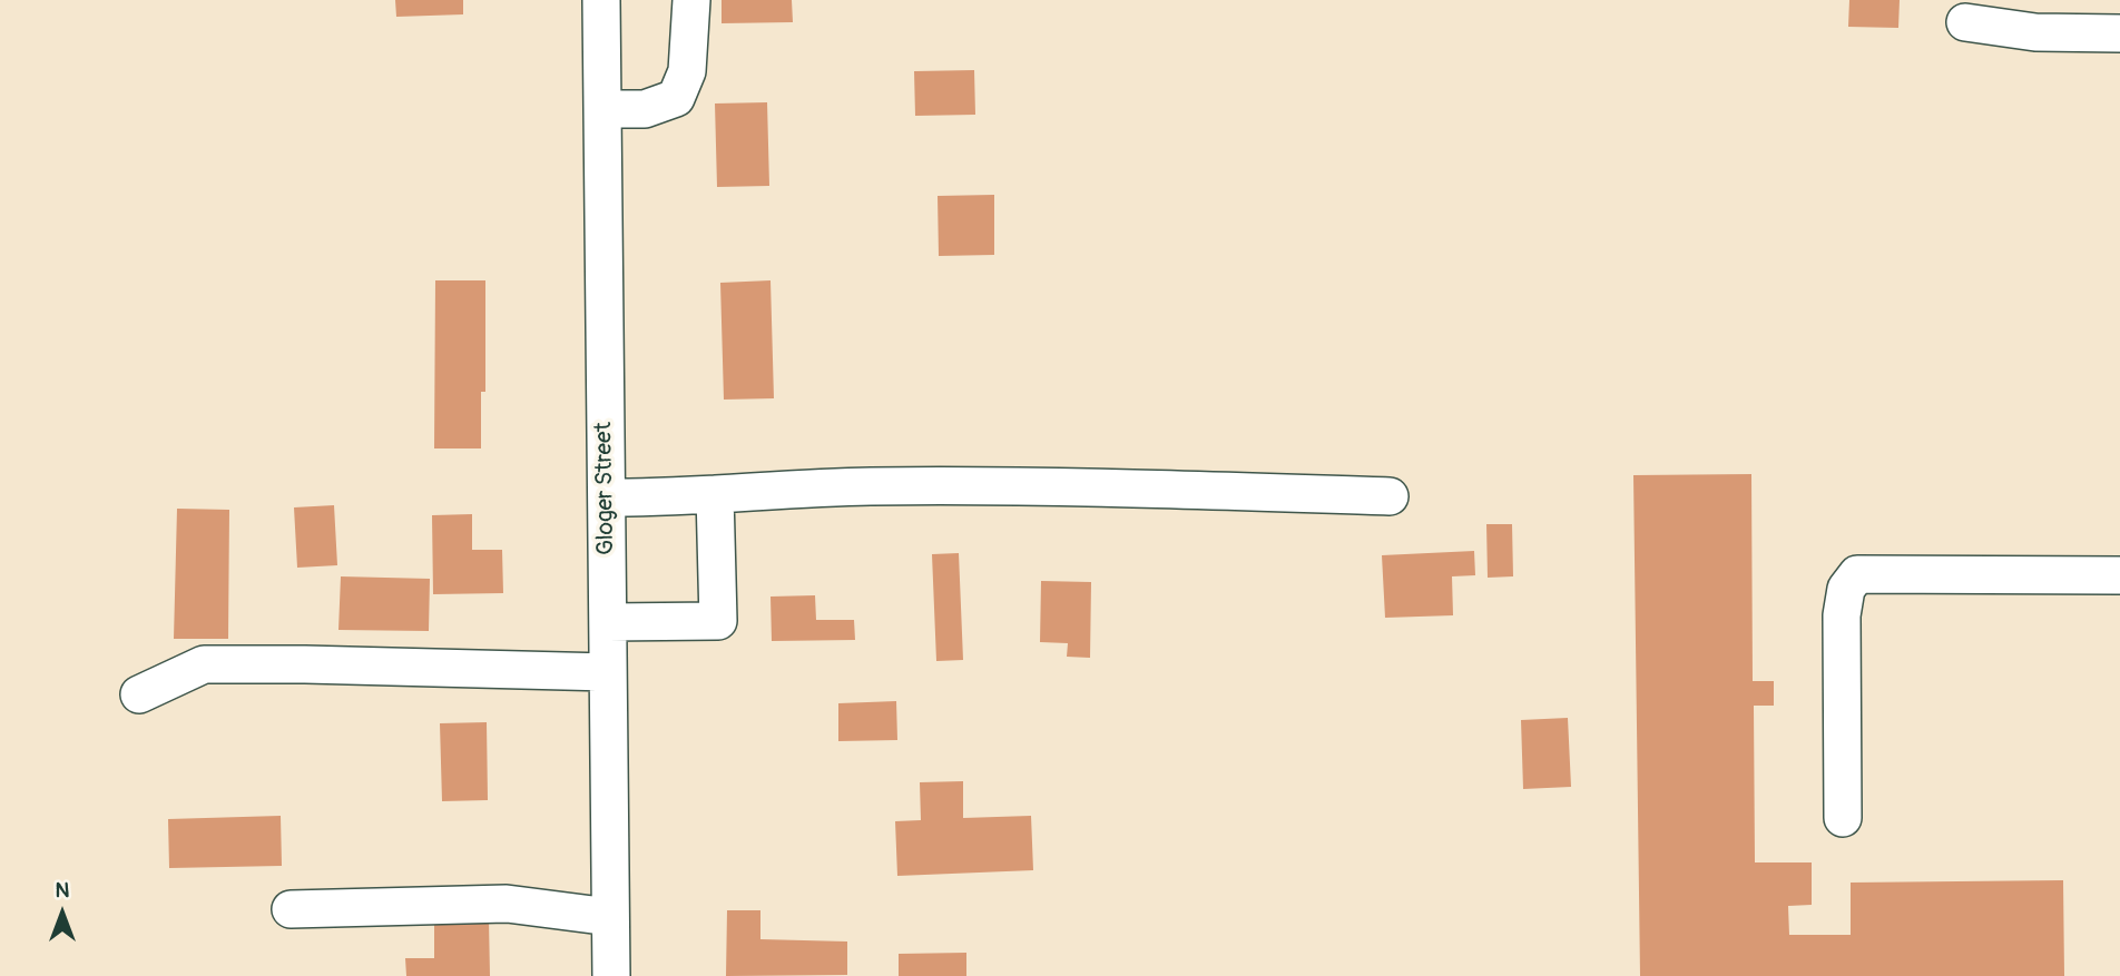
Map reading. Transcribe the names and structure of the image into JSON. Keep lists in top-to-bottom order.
{
  "streets": {
    "street": ["Gloger Street"]
  },
  "north": "top"
}
